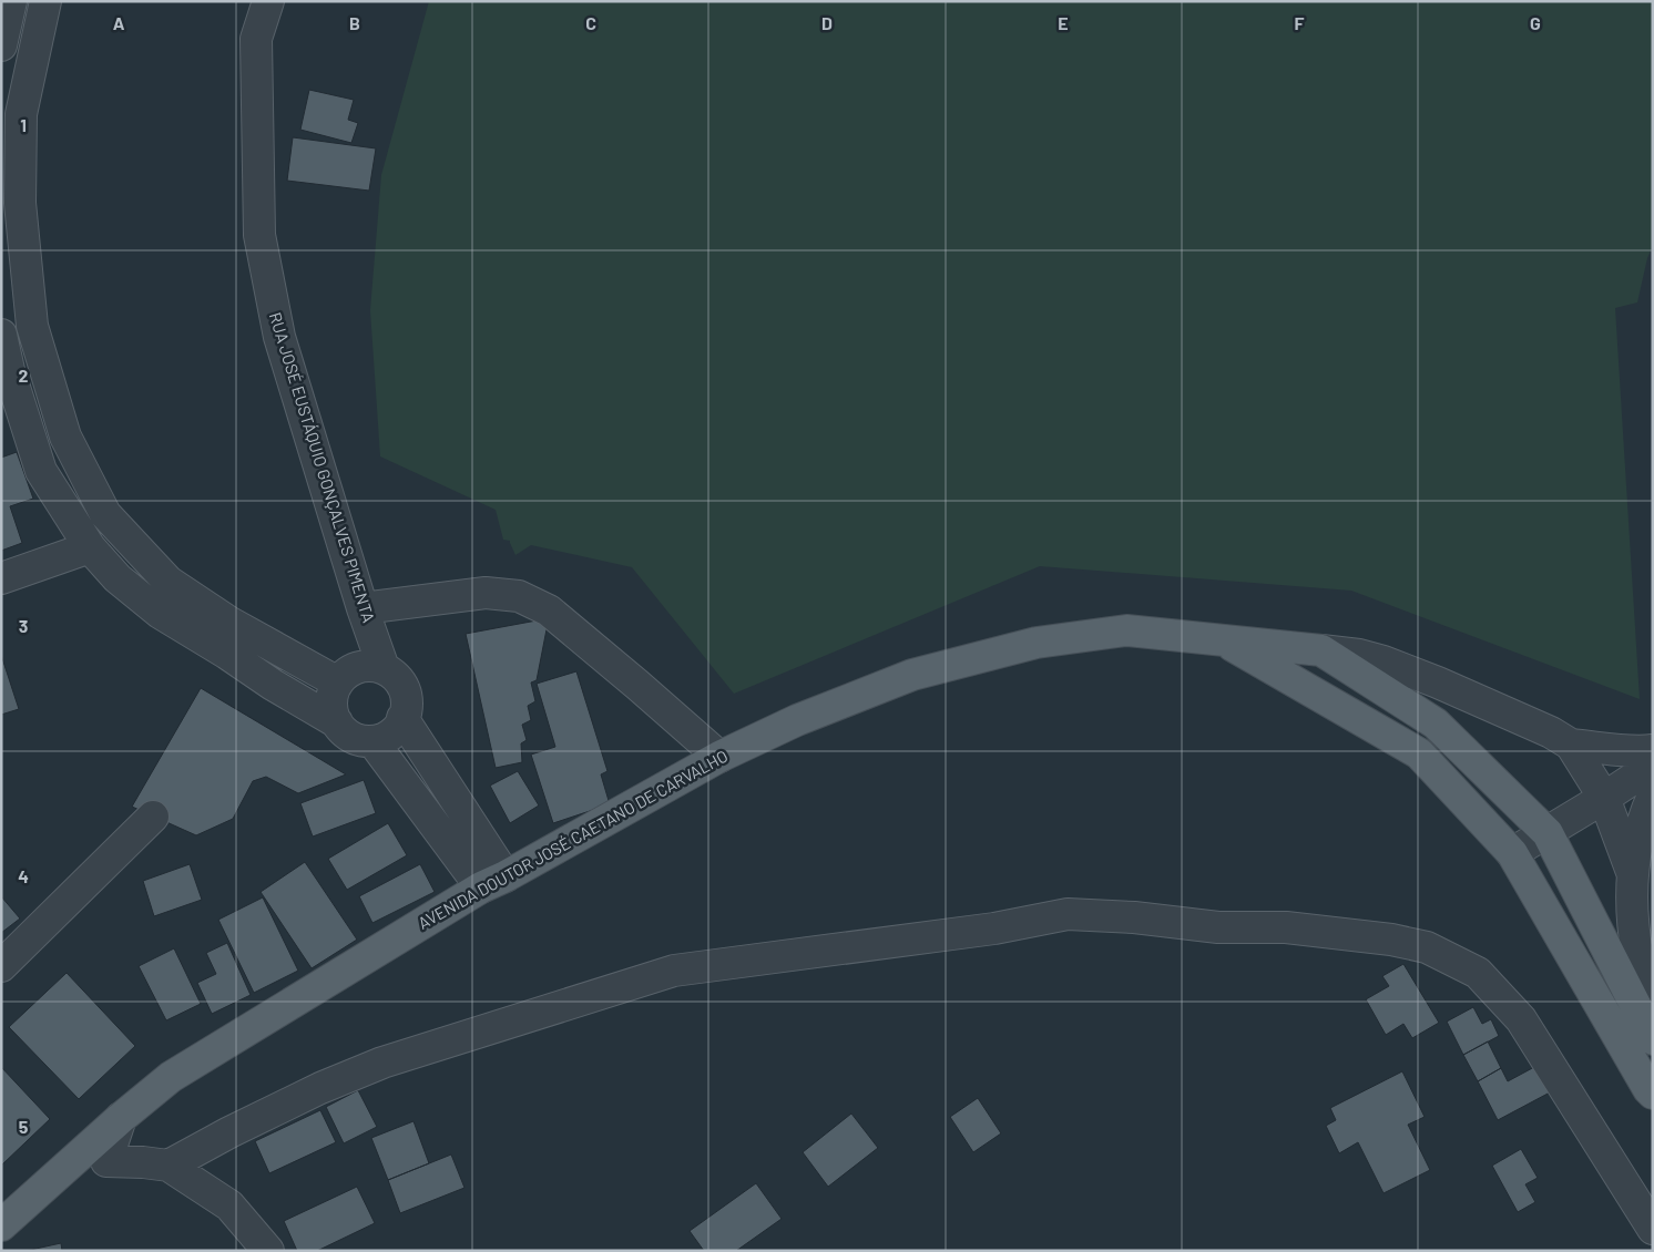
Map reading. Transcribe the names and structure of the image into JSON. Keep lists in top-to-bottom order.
{
  "streets": {
    "main road": ["AVENIDA DOUTOR JOSÉ CAETANO DE CARVALHO"],
    "street": ["RUA JOSÉ EUSTÁQUIO GONÇALVES PIMENTA"]
  },
  "grid": {
    "columns": [
      "A",
      "B",
      "C",
      "D",
      "E",
      "F",
      "G"
    ],
    "rows": [
      "1",
      "2",
      "3",
      "4",
      "5"
    ]
  }
}
